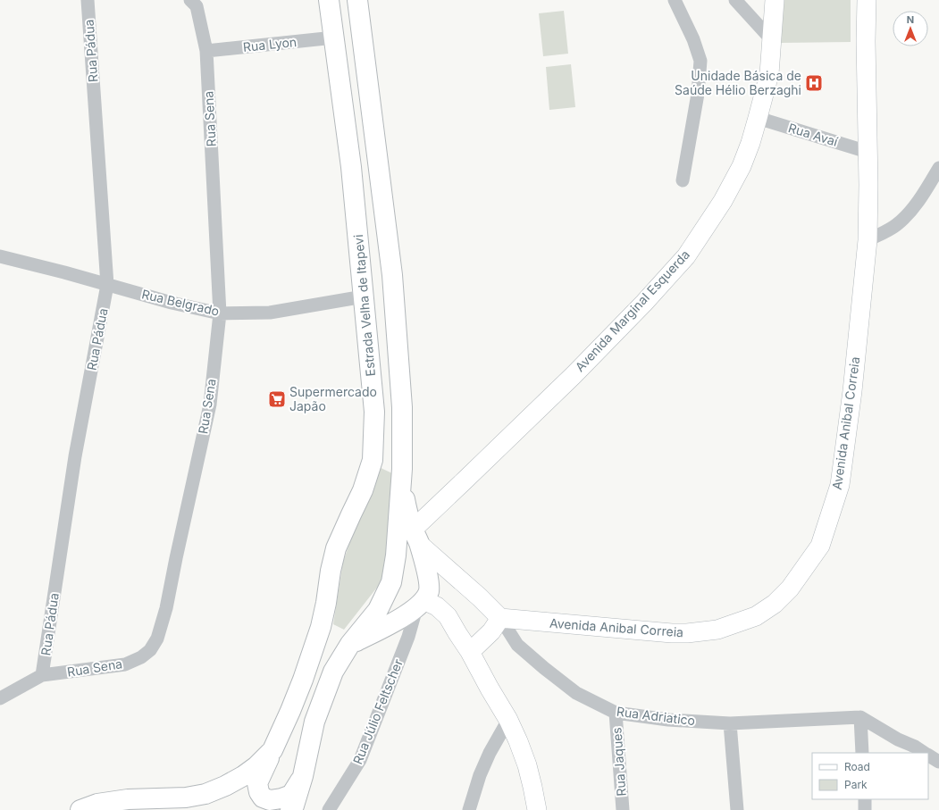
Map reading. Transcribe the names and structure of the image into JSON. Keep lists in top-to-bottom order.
{
  "streets": {
    "main road": [
      "Estrada Velha de Itapevi",
      "Avenida Marginal Esquerda",
      "Avenida Anibal Correia",
      "Rua Adriatico"
    ],
    "street": [
      "Rua Lyon",
      "Rua Pádua",
      "Rua Sena",
      "Rua Avaí",
      "Rua Belgrado",
      "Rua Júlio Feltscher",
      "Rua Jaques"
    ]
  },
  "crossings": [
    ["Rua Lyon", "Rua Sena"],
    ["Rua Lyon", "Estrada Velha de Itapevi"],
    ["Rua Pádua", "Rua Sena"],
    ["Rua Pádua", "Rua Belgrado"],
    ["Rua Sena", "Rua Belgrado"],
    ["Rua Avaí", "Avenida Marginal Esquerda"],
    ["Rua Avaí", "Avenida Anibal Correia"],
    ["Rua Belgrado", "Estrada Velha de Itapevi"],
    ["Avenida Marginal Esquerda", "Rua Adriatico"],
    ["Avenida Anibal Correia", "Rua Adriatico"],
    ["Rua Adriatico", "Rua Jaques"]
  ],
  "places": {
    "hospital": ["Unidade Básica de Saúde Hélio Berzaghi"],
    "supermarket": ["Supermercado Japão"]
  },
  "legend": ["Road", "Park"],
  "north": "top"
}
